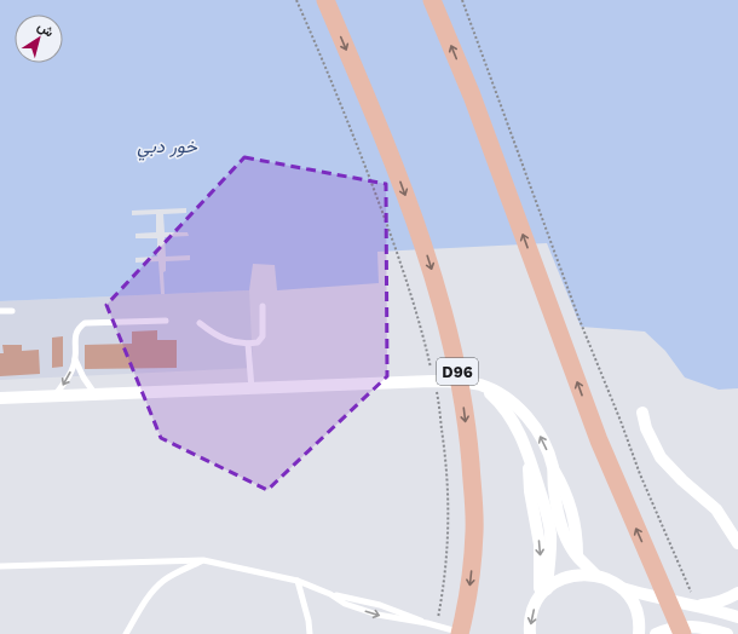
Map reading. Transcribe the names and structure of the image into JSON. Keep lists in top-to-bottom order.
{
  "streets": {
    "main road": ["D96"]
  },
  "water": ["خور دبي"],
  "north": "top right"
}
